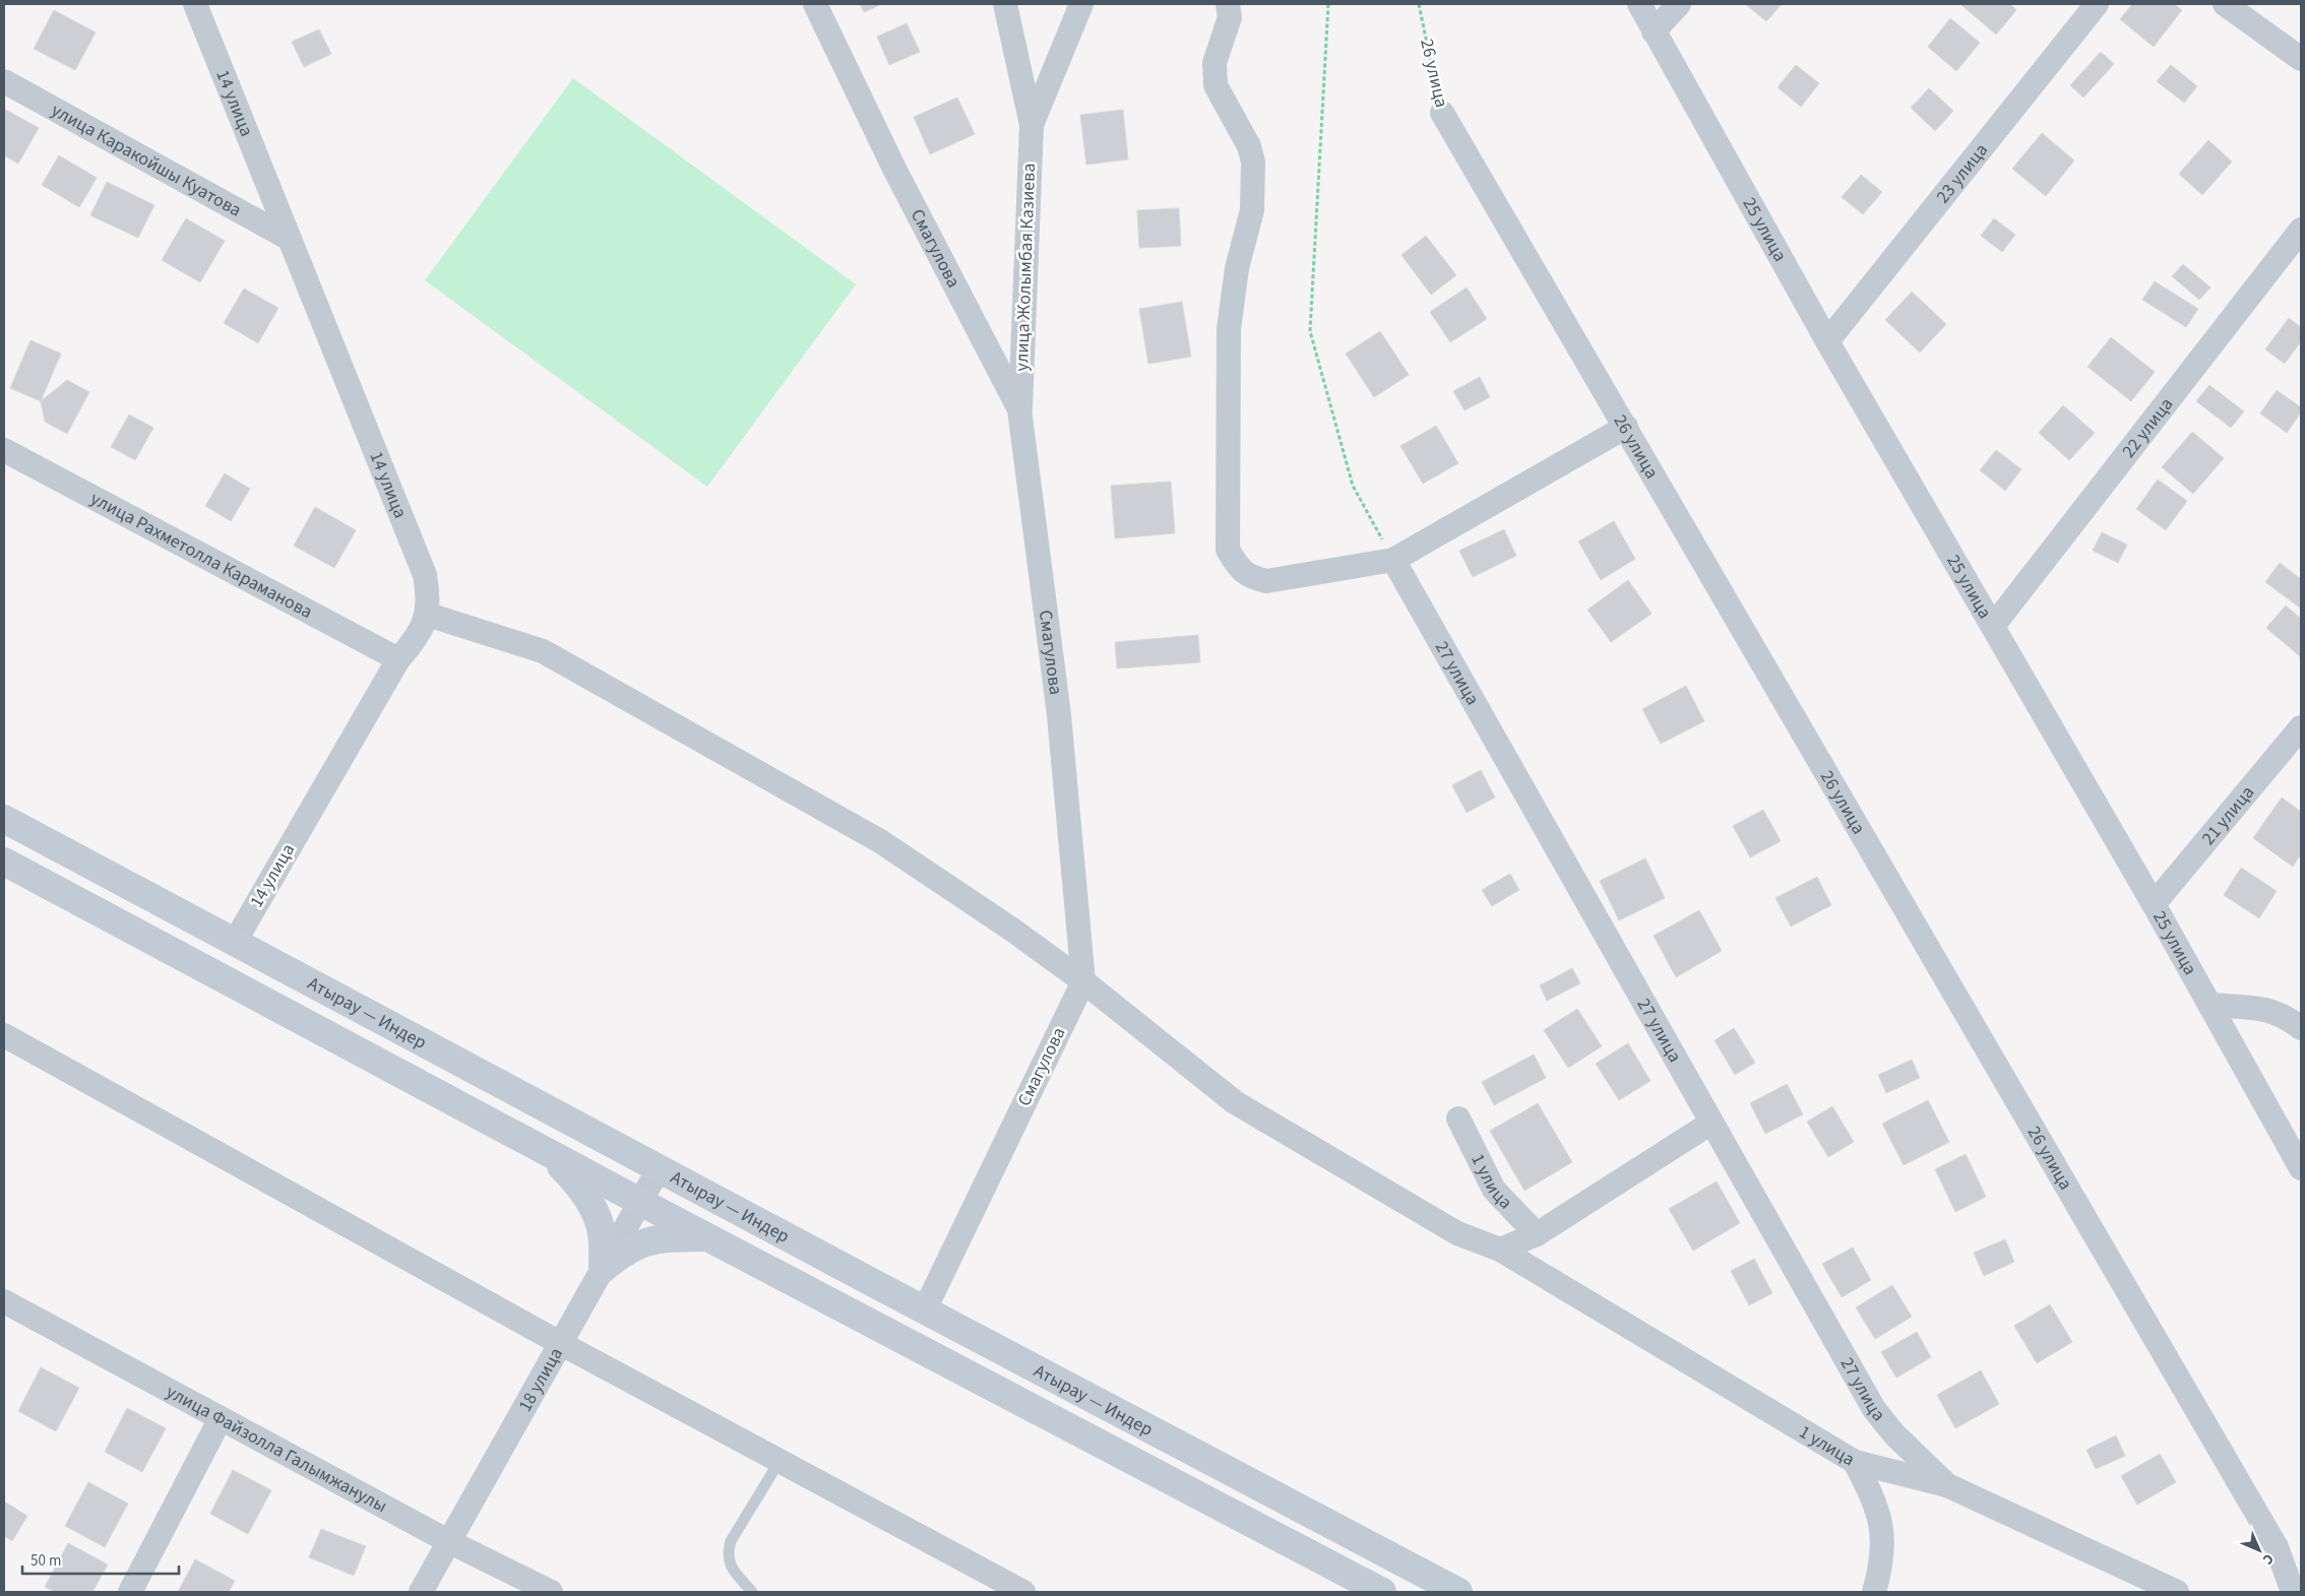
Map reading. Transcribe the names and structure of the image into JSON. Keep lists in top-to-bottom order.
{
  "streets": {
    "main road": ["Атырау — Индер"],
    "street": [
      "26 улица",
      "14 улица",
      "улица Каракойшы Куатова",
      "23 улица",
      "25 улица",
      "Смагулова",
      "улица Жолымбая Казиева",
      "22 улица",
      "улица Рахметолла Караманова",
      "27 улица",
      "21 улица",
      "1 улица",
      "18 улица",
      "улица Файзолла Галымжанулы"
    ]
  },
  "crossings": [
    ["14 улица", "улица Каракойшы Куатова"],
    ["14 улица", "улица Рахметолла Караманова"],
    ["14 улица", "Атырау — Индер"],
    ["14 улица", "1 улица"],
    ["23 улица", "25 улица"],
    ["25 улица", "22 улица"],
    ["25 улица", "21 улица"],
    ["Смагулова", "улица Жолымбая Казиева"],
    ["Смагулова", "Атырау — Индер"],
    ["Смагулова", "1 улица"],
    ["27 улица", "1 улица"],
    ["Атырау — Индер", "18 улица"],
    ["18 улица", "улица Файзолла Галымжанулы"]
  ],
  "scale_bar": "50 m",
  "north": "bottom right"
}
